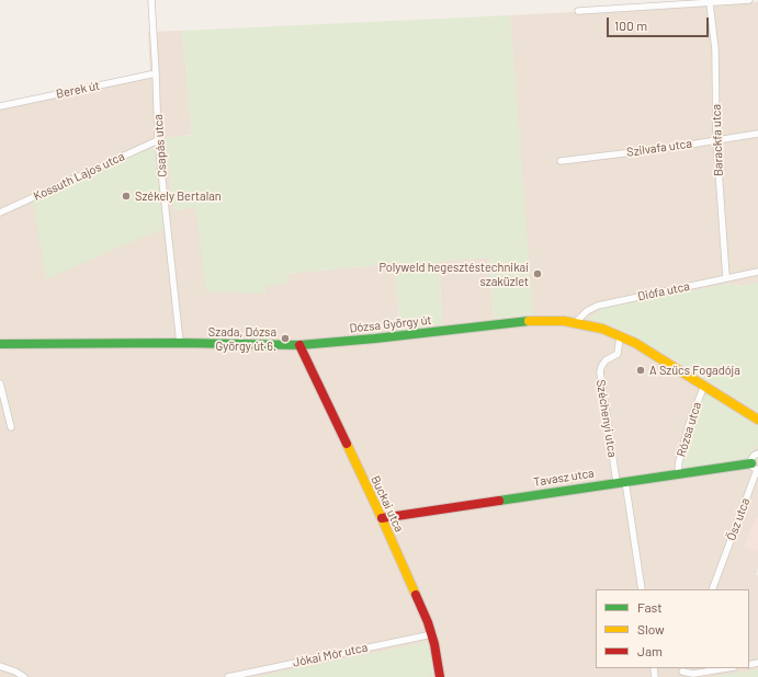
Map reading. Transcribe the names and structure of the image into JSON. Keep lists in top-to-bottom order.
{
  "streets": {
    "main road": ["Dózsa György út", "Tavasz utca", "Buckai utca"],
    "street": [
      "Berek út",
      "Barackfa utca",
      "Csapás utca",
      "Szilvafa utca",
      "Kossuth Lajos utca",
      "Diófa utca",
      "Széchenyi utca",
      "Rózsa utca",
      "Ősz utca",
      "Jókai Mór utca"
    ]
  },
  "crossings": [
    ["Berek út", "Csapás utca"],
    ["Barackfa utca", "Szilvafa utca"],
    ["Barackfa utca", "Diófa utca"],
    ["Csapás utca", "Kossuth Lajos utca"],
    ["Csapás utca", "Dózsa György út"],
    ["Diófa utca", "Dózsa György út"],
    ["Dózsa György út", "Széchenyi utca"],
    ["Dózsa György út", "Rózsa utca"],
    ["Dózsa György út", "Buckai utca"],
    ["Széchenyi utca", "Tavasz utca"],
    ["Rózsa utca", "Tavasz utca"],
    ["Tavasz utca", "Buckai utca"],
    ["Tavasz utca", "Ősz utca"],
    ["Buckai utca", "Jókai Mór utca"]
  ],
  "places": [
    "Székely Bertalan",
    "Polyweld hegesztéstechnikai szaküzlet",
    "Szada, Dózsa György út 6.",
    "A Szűcs Fogadója"
  ],
  "legend": ["Fast", "Slow", "Jam"],
  "scale_bar": "100 m"
}
